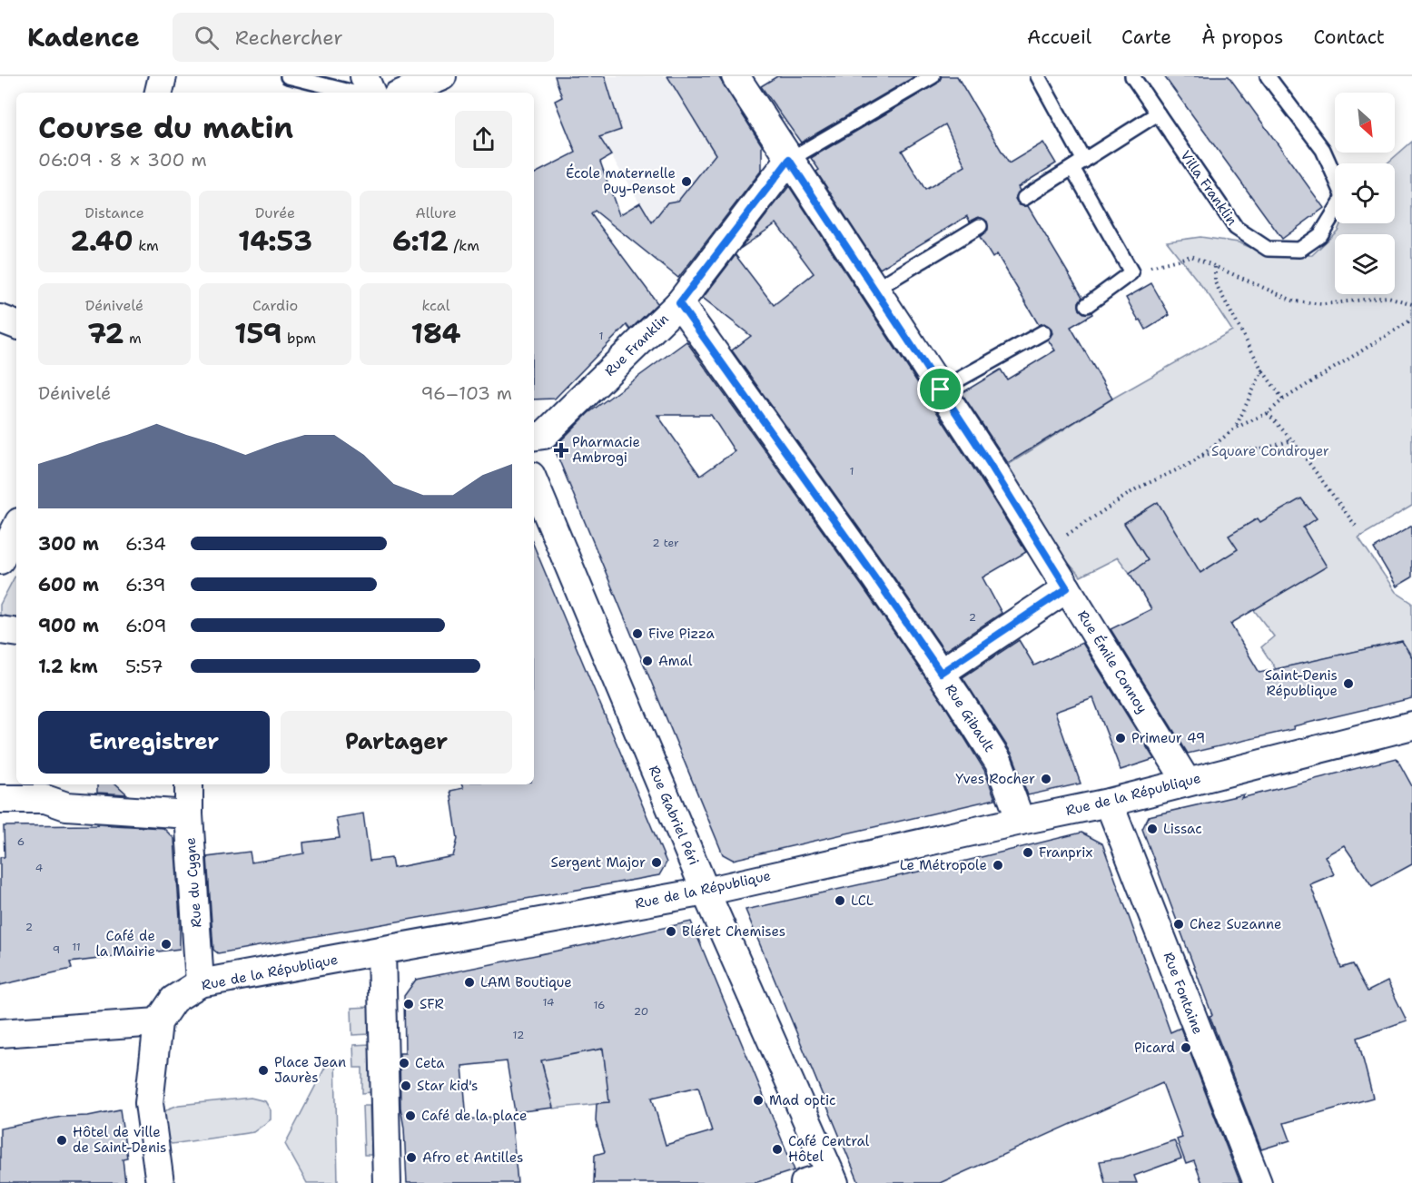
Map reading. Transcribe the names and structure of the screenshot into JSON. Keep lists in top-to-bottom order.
{
  "streets": {
    "street": [
      "Rue Franklin",
      "Rue Émile Connoy",
      "Rue Gibault",
      "Rue de la République",
      "Rue Gabriel Péri",
      "Rue du Cygne",
      "Rue Fontaine"
    ],
    "lane": ["Villa Franklin"]
  },
  "crossings": [
    ["Rue Franklin", "Rue Émile Connoy"],
    ["Rue Franklin", "Rue Gibault"],
    ["Rue Émile Connoy", "Rue de la République"],
    ["Rue Gibault", "Rue de la République"],
    ["Rue de la République", "Rue Gabriel Péri"],
    ["Rue de la République", "Rue du Cygne"],
    ["Rue de la République", "Rue Fontaine"]
  ],
  "parks": ["Square Condroyer"],
  "places": {
    "other": [
      "École maternelle Puy-Pensot",
      "Five Pizza",
      "Amal",
      "Saint-Denis République",
      "Primeur 49",
      "Yves Rocher",
      "Lissac",
      "Franprix",
      "Sergent Major",
      "Le Métropole",
      "LCL",
      "Chez Suzanne",
      "Bléret Chemises",
      "Café de la Mairie",
      "LAM Boutique",
      "SFR",
      "Picard",
      "Ceta",
      "Place Jean Jaurès",
      "Star kid's",
      "Mad optic",
      "Café de la place",
      "Hôtel de ville de Saint-Denis",
      "Café Central Hôtel",
      "Afro et Antilles"
    ],
    "health": ["Pharmacie Ambrogi"]
  },
  "house_numbers": [
    "1",
    "1",
    "2 ter",
    "2",
    "6",
    "4",
    "2",
    "11",
    "9",
    "14",
    "16",
    "20",
    "12"
  ],
  "north": "bottom right",
  "page": {
    "header": "Kadence",
    "search": "Rechercher",
    "nav": [
      "Accueil",
      "Carte",
      "À propos",
      "Contact"
    ],
    "heading": ["Course du matin", "06:09 · 8 × 300 m"],
    "stats": [
      ["Distance", "2.40 km"],
      ["Durée", "14:53"],
      ["Allure", "6:12 /km"],
      ["Dénivelé", "72 m"],
      ["Cardio", "159 bpm"],
      ["kcal", "184"]
    ],
    "chart": ["Dénivelé", "96–103 m"],
    "list": [
      {
        "name": "300 m",
        "note": "6:34"
      },
      {
        "name": "600 m",
        "note": "6:39"
      },
      {
        "name": "900 m",
        "note": "6:09"
      },
      {
        "name": "1.2 km",
        "note": "5:57"
      }
    ],
    "buttons": ["Enregistrer", "Partager"]
  }
}
